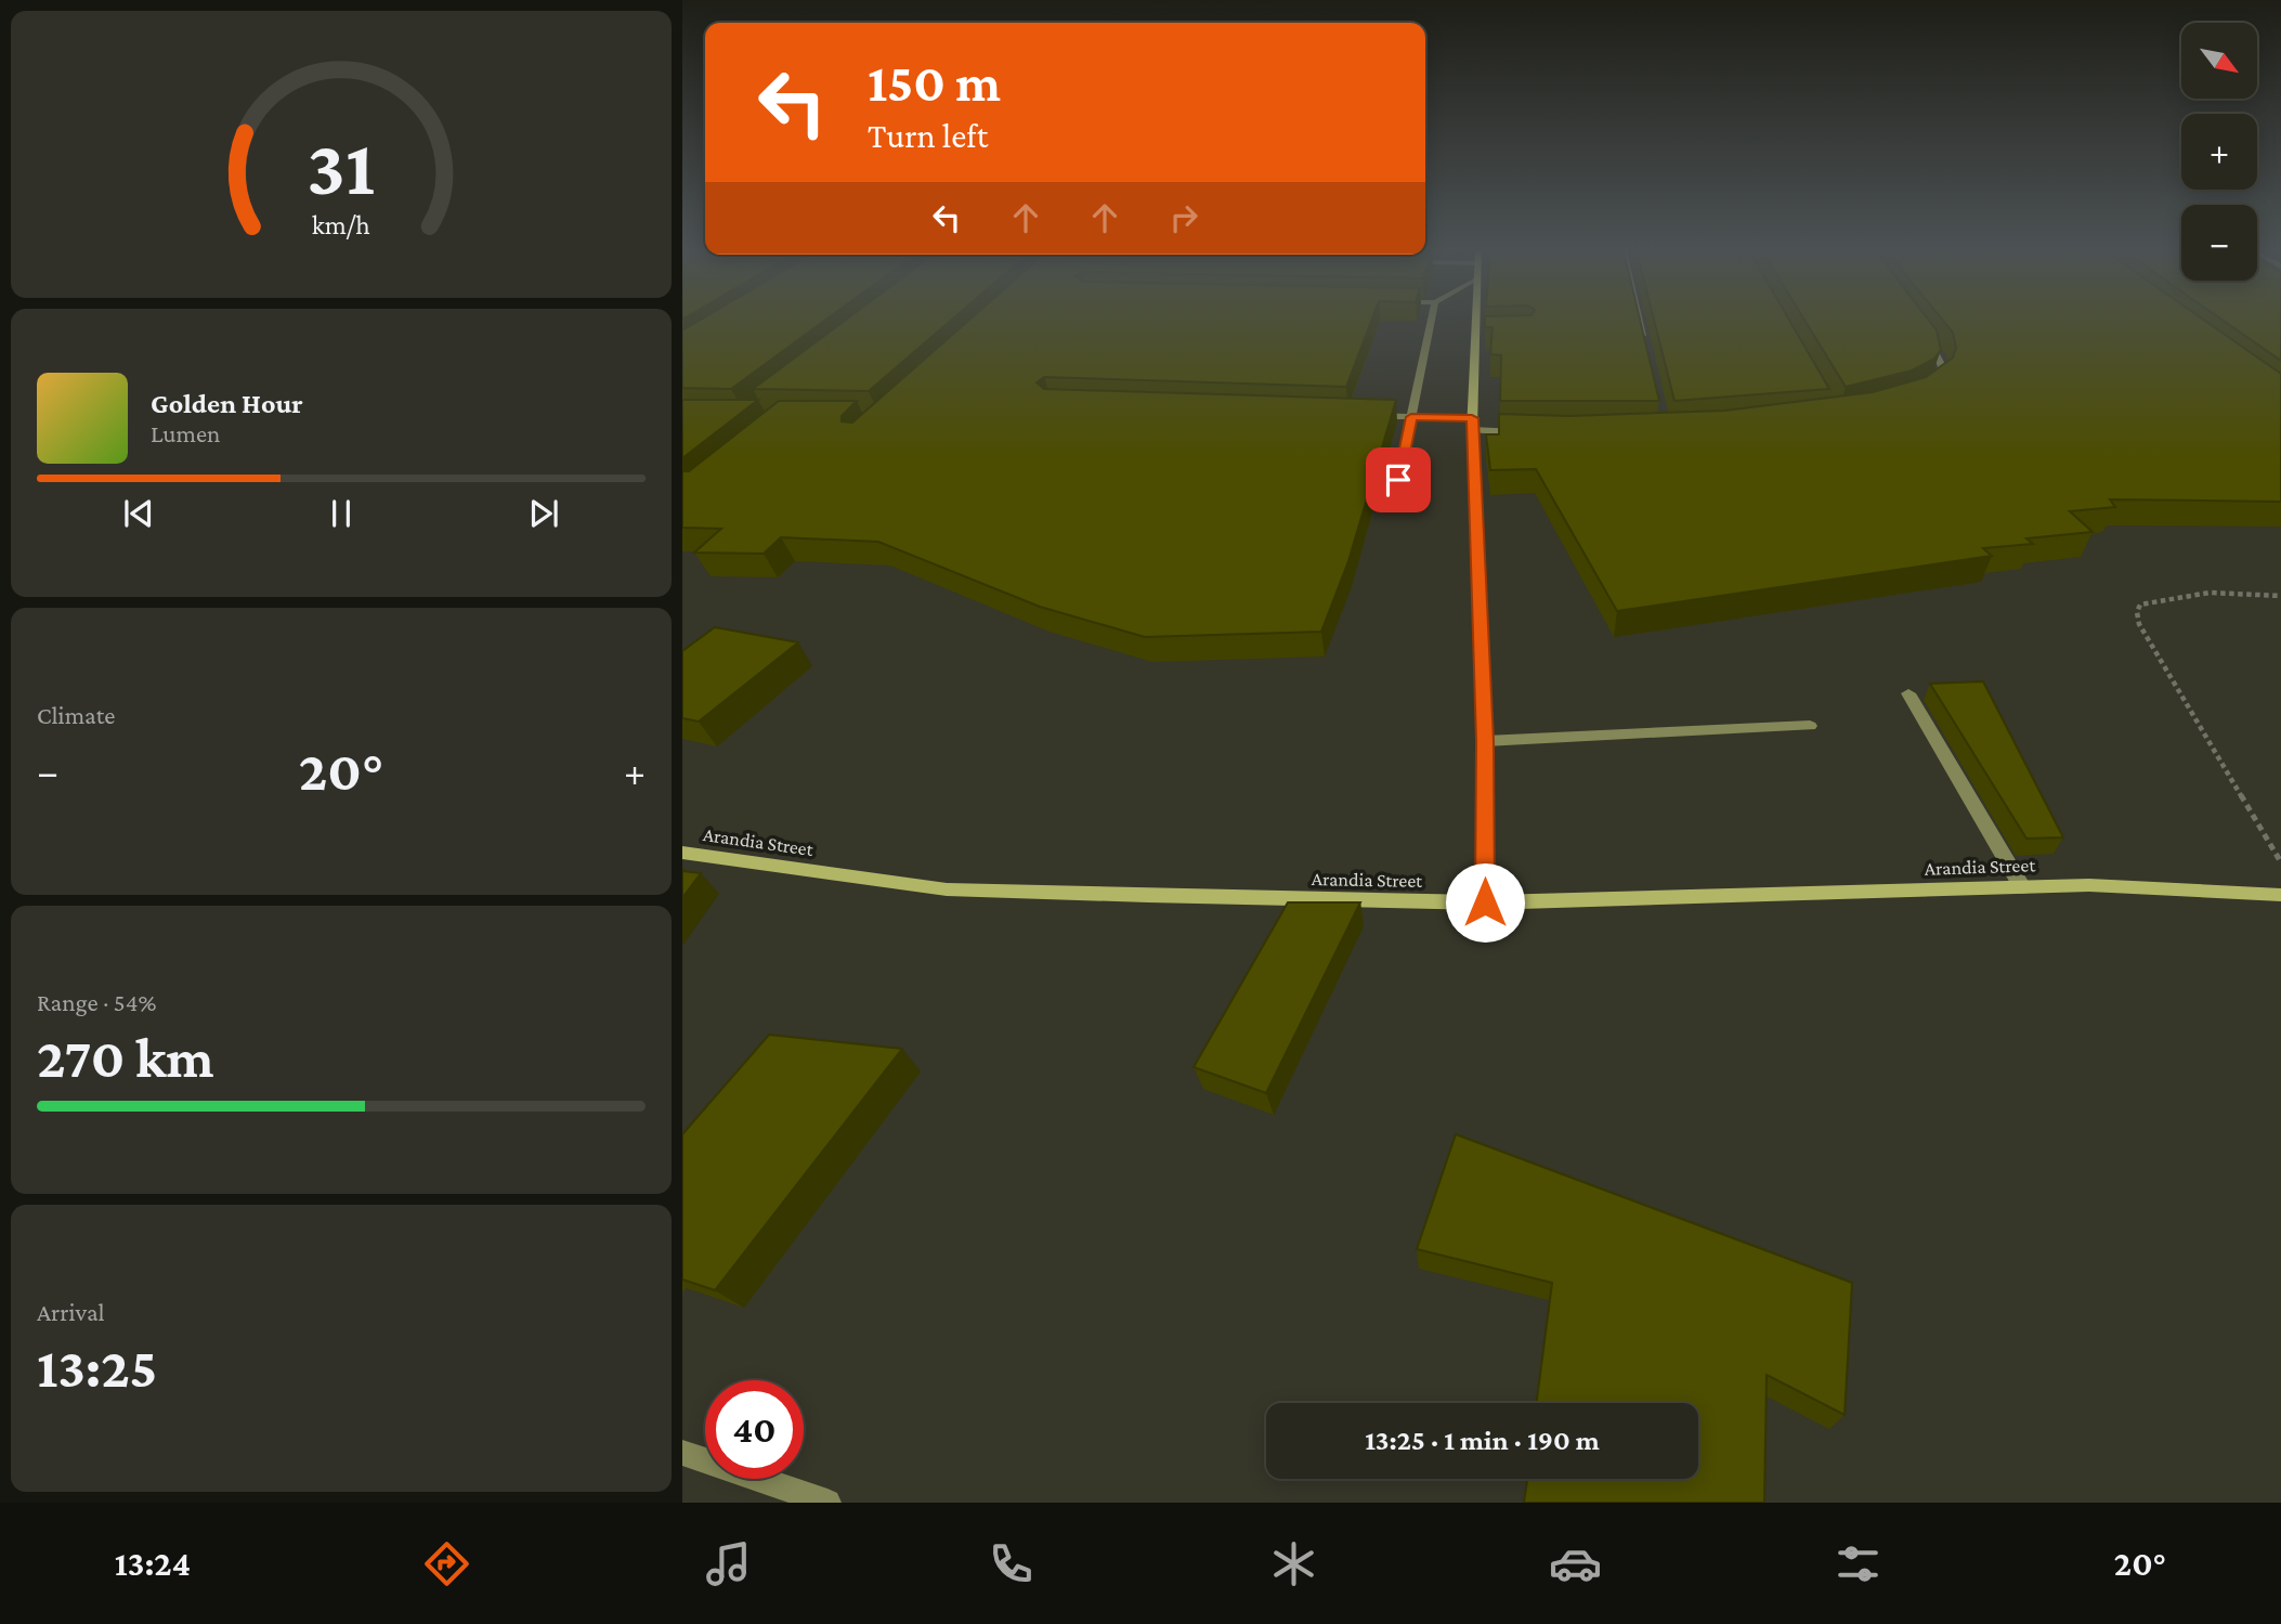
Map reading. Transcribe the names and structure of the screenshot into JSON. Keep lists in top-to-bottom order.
{
  "streets": {
    "street": ["Arandia Street"]
  },
  "north": "bottom right",
  "page": {
    "map_buttons": ["+", "−"],
    "turn": ["150 m", "Turn left"],
    "song": ["Golden Hour", "Lumen"],
    "tile": [
      "Climate",
      ["Range · 54%", "270 km"],
      ["Arrival", "13:25"]
    ],
    "heat": ["−", "20°", "+"],
    "limit": "40",
    "trip": "13:25 · 1 min · 190 m",
    "tabs": ["13:24", "20°"],
    "gauge": ["31", "km/h"]
  }
}
